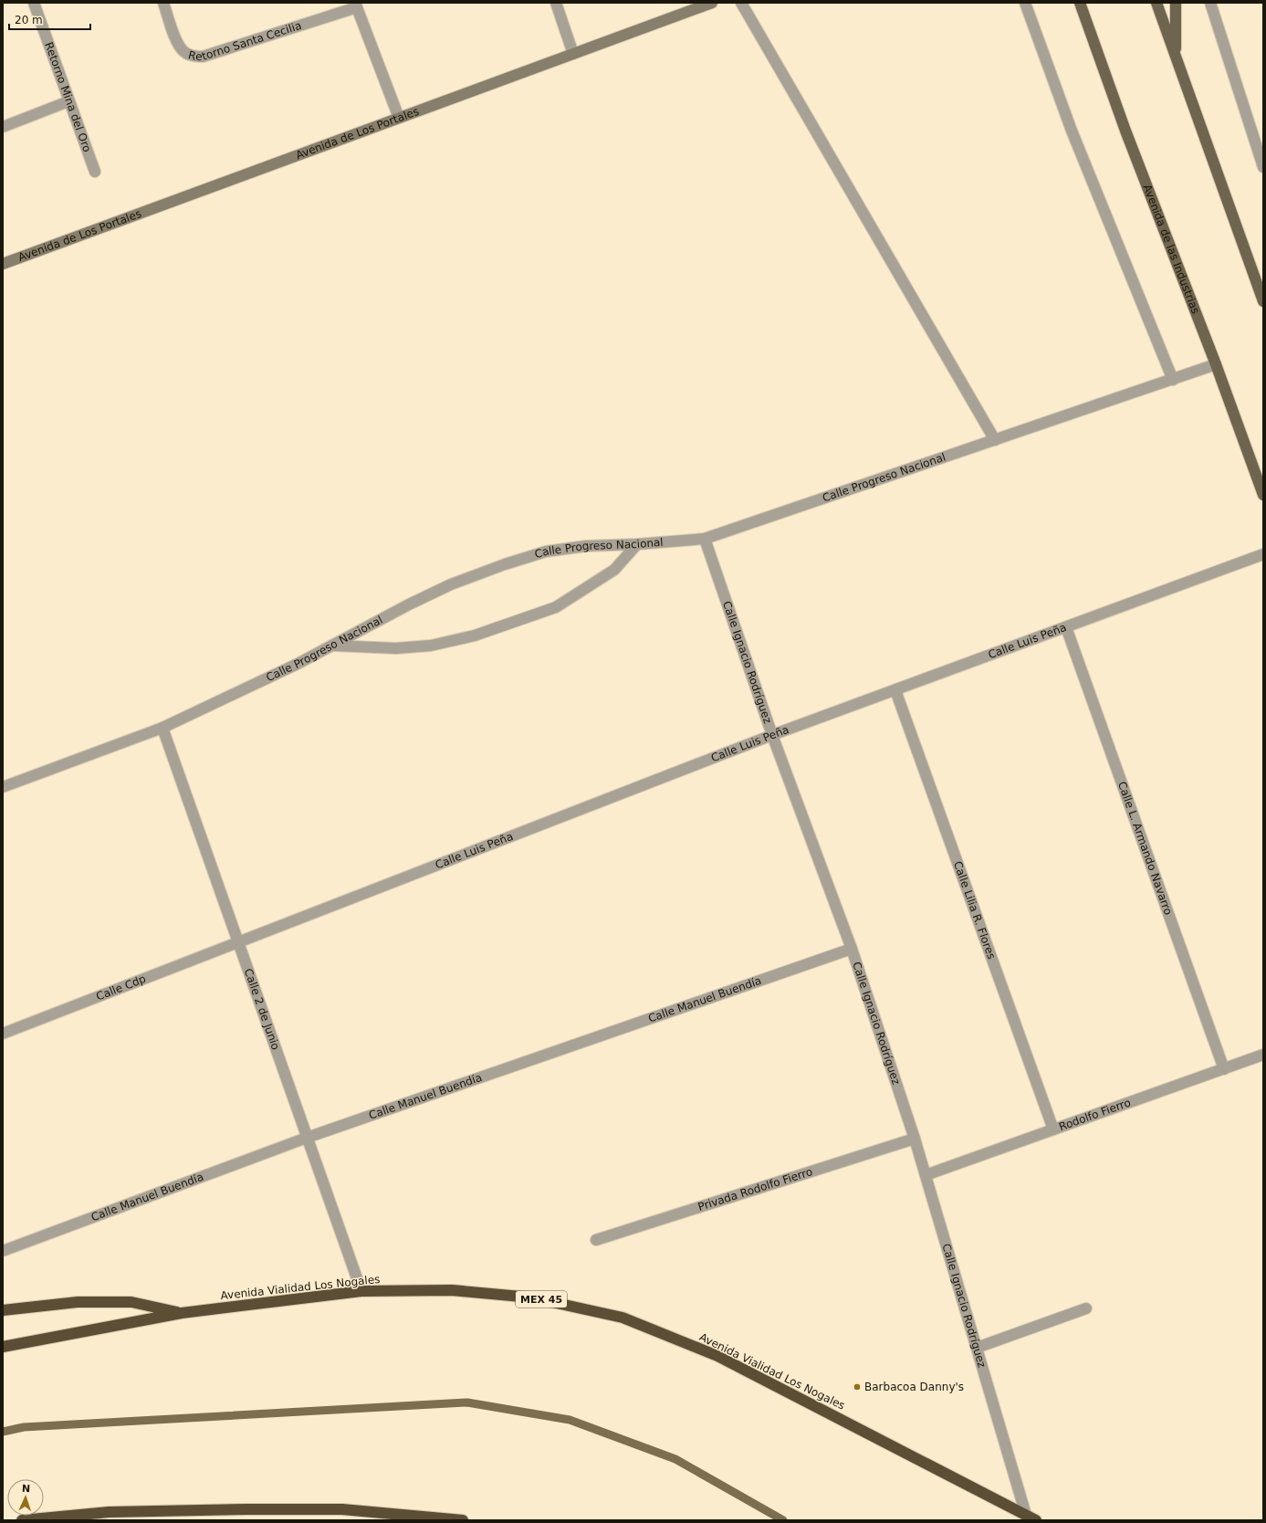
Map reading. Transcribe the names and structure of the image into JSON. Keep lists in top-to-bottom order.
{
  "streets": {
    "highway": ["Avenida Vialidad Los Nogales", "MEX 45"],
    "main road": ["Avenida de las Industrias"],
    "street": [
      "Retorno Santa Cecilia",
      "Retorno Mina del Oro",
      "Avenida de Los Portales",
      "Calle Progreso Nacional",
      "Calle Luis Peña",
      "Calle Ignacio Rodríguez",
      "Calle L. Armando Navarro",
      "Calle Lilia R. Flores",
      "Calle Cdp",
      "Calle Manuel Buendía",
      "Calle 2 de Junio",
      "Rodolfo Fierro",
      "Privada Rodolfo Fierro"
    ]
  },
  "crossings": [
    ["Avenida de las Industrias", "Calle Progreso Nacional"],
    ["Calle Progreso Nacional", "Calle Ignacio Rodríguez"],
    ["Calle Progreso Nacional", "Calle 2 de Junio"],
    ["Calle Luis Peña", "Calle Ignacio Rodríguez"],
    ["Calle Luis Peña", "Calle L. Armando Navarro"],
    ["Calle Luis Peña", "Calle Lilia R. Flores"],
    ["Calle Luis Peña", "Calle Cdp"],
    ["Calle Luis Peña", "Calle 2 de Junio"],
    ["Calle Ignacio Rodríguez", "Calle Manuel Buendía"],
    ["Calle Ignacio Rodríguez", "Rodolfo Fierro"],
    ["Calle Ignacio Rodríguez", "Privada Rodolfo Fierro"],
    ["Calle Ignacio Rodríguez", "Avenida Vialidad Los Nogales"],
    ["Calle L. Armando Navarro", "Rodolfo Fierro"],
    ["Calle Lilia R. Flores", "Rodolfo Fierro"],
    ["Calle Cdp", "Calle 2 de Junio"],
    ["Calle Manuel Buendía", "Calle 2 de Junio"],
    ["Calle 2 de Junio", "Avenida Vialidad Los Nogales"]
  ],
  "places": ["Barbacoa Danny's"],
  "scale_bar": "20 m",
  "north": "top"
}
